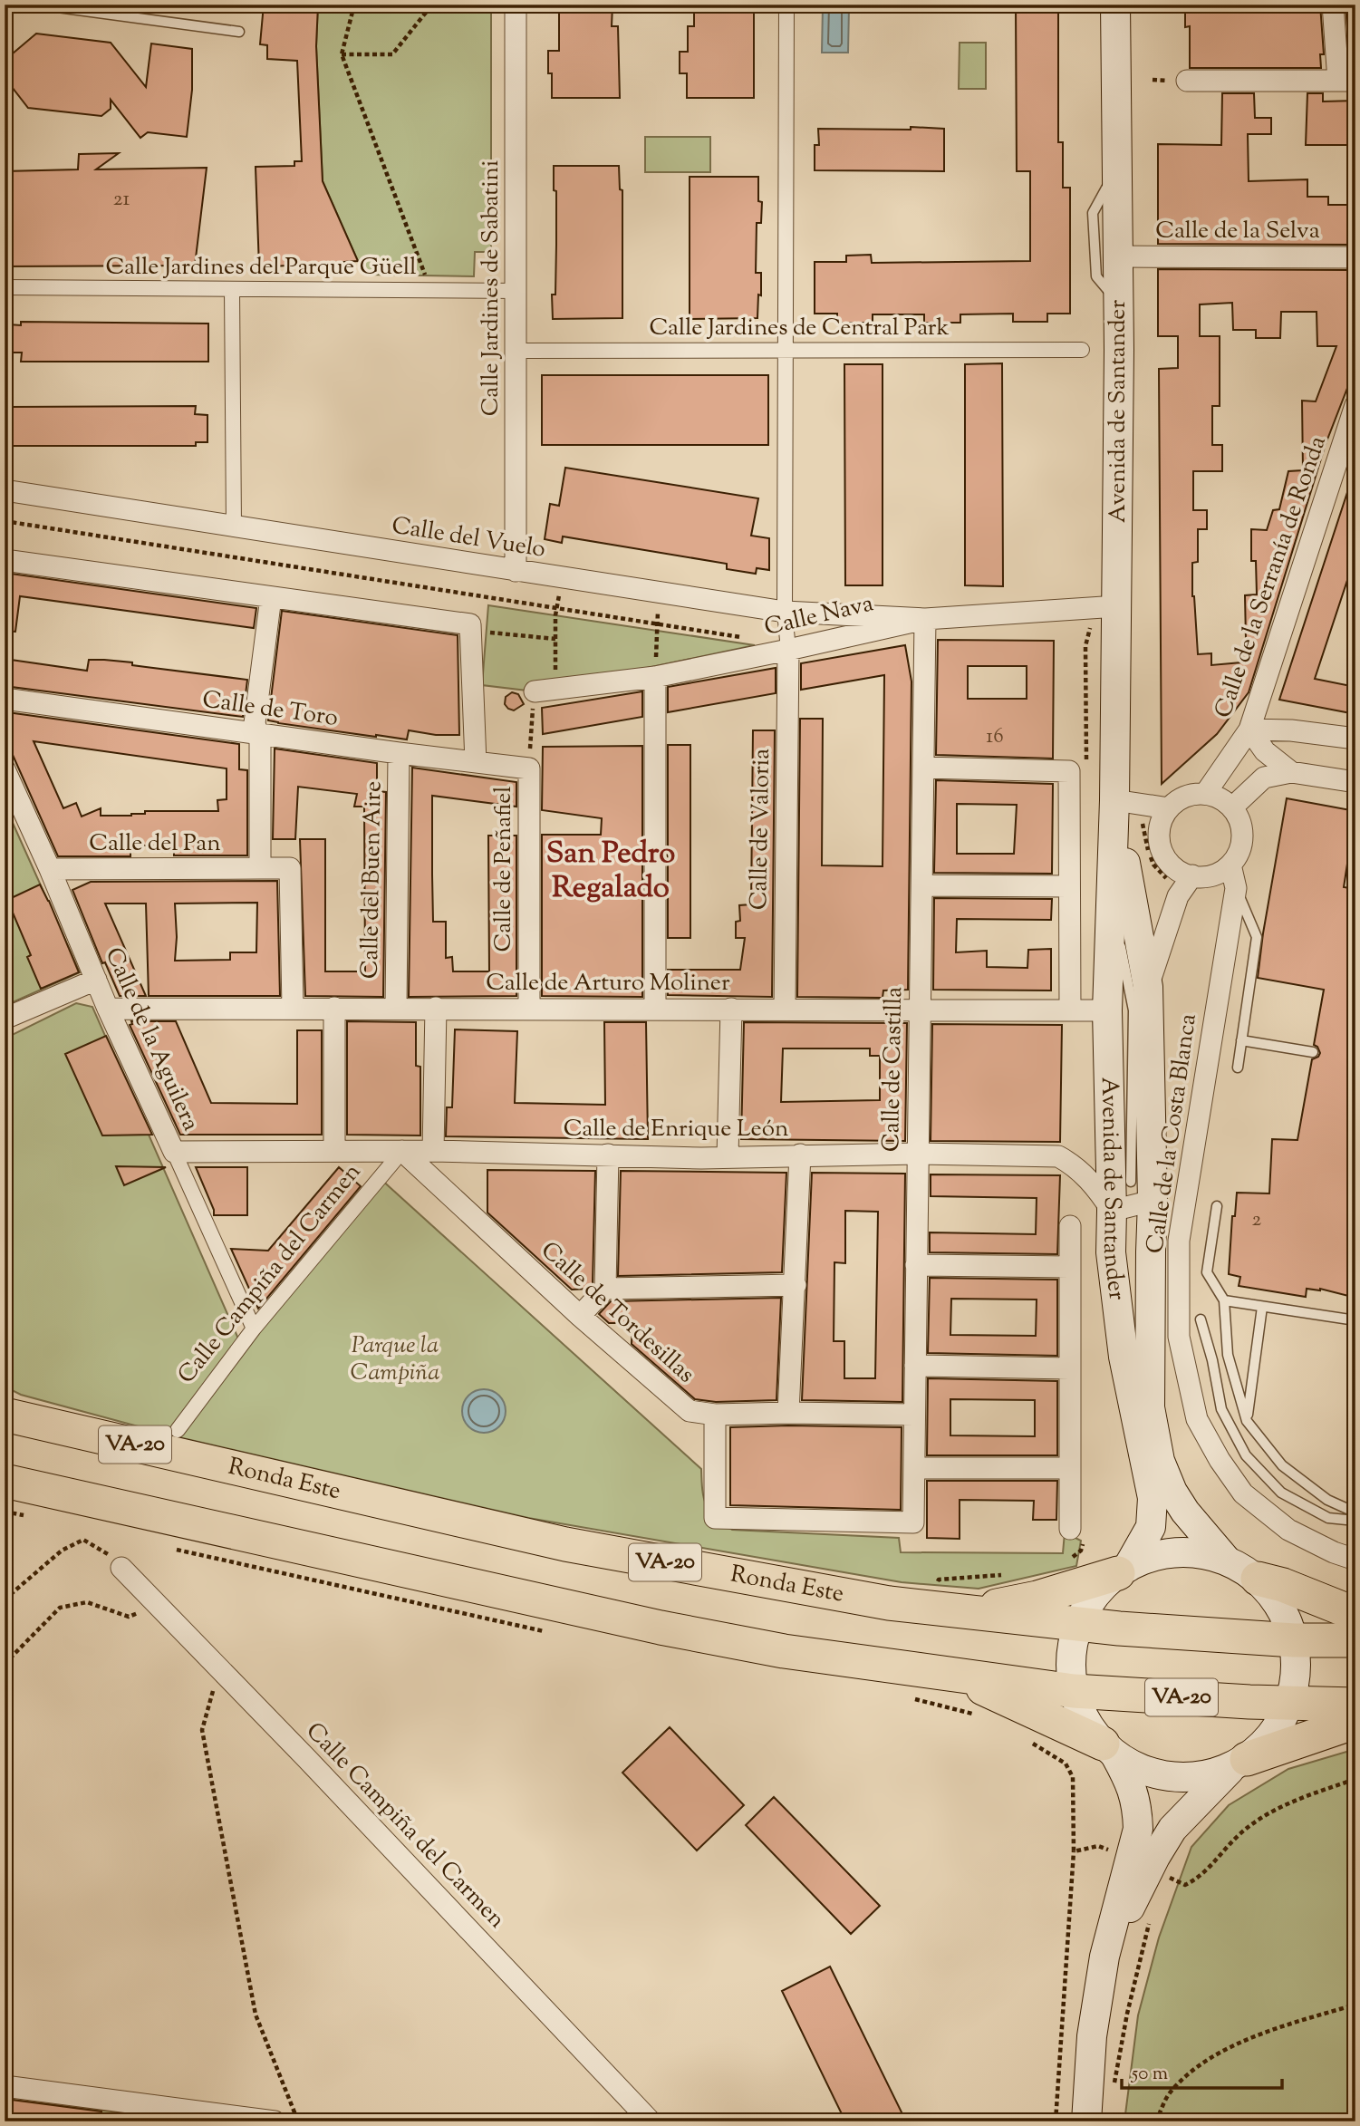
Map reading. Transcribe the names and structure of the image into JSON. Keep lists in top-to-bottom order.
{
  "streets": {
    "highway": ["VA-20", "Ronda Este"],
    "main road": ["Avenida de Santander"],
    "street": [
      "Calle de la Selva",
      "Calle Jardines del Parque Güell",
      "Calle Jardines de Sabatini",
      "Calle Jardines de Central Park",
      "Calle del Vuelo",
      "Calle de la Serranía de Ronda",
      "Calle Nava",
      "Calle de Toro",
      "Calle de Valoria",
      "Calle del Pan",
      "Calle de Peñafiel",
      "Calle del Buen Aire",
      "Calle de Arturo Moliner",
      "Calle de la Aguilera",
      "Calle de Castilla",
      "Calle de Enrique León",
      "Calle de la Costa Blanca",
      "Calle Campiña del Carmen",
      "Calle de Tordesillas"
    ]
  },
  "crossings": [
    ["Calle de la Selva", "Avenida de Santander"],
    ["Calle Jardines del Parque Güell", "Calle Jardines de Sabatini"],
    ["Calle Jardines de Sabatini", "Calle Jardines de Central Park"],
    ["Calle Jardines de Sabatini", "Calle del Vuelo"],
    ["Avenida de Santander", "Calle de la Serranía de Ronda"],
    ["Avenida de Santander", "Calle Nava"],
    ["Avenida de Santander", "Calle de Arturo Moliner"],
    ["Avenida de Santander", "Calle de Enrique León"],
    ["Avenida de Santander", "Calle de la Costa Blanca"],
    ["Calle del Vuelo", "Calle Nava"],
    ["Calle del Vuelo", "Calle de Castilla"],
    ["Calle de la Serranía de Ronda", "Calle de la Costa Blanca"],
    ["Calle Nava", "Calle de Valoria"],
    ["Calle Nava", "Calle de Castilla"],
    ["Calle de Toro", "Calle de Peñafiel"],
    ["Calle de Toro", "Calle del Buen Aire"],
    ["Calle de Valoria", "Calle de Arturo Moliner"],
    ["Calle del Pan", "Calle de Arturo Moliner"],
    ["Calle del Pan", "Calle de la Aguilera"],
    ["Calle de Peñafiel", "Calle de Arturo Moliner"],
    ["Calle del Buen Aire", "Calle de Arturo Moliner"],
    ["Calle de Arturo Moliner", "Calle de la Aguilera"],
    ["Calle de Arturo Moliner", "Calle de Castilla"],
    ["Calle de la Aguilera", "Calle de Enrique León"],
    ["Calle de la Aguilera", "Calle Campiña del Carmen"],
    ["Calle de Castilla", "Calle de Enrique León"],
    ["Calle de Castilla", "Calle de Tordesillas"],
    ["Calle de Enrique León", "Calle Campiña del Carmen"],
    ["Calle de Enrique León", "Calle de Tordesillas"],
    ["Calle Campiña del Carmen", "Calle de Tordesillas"]
  ],
  "districts": ["San Pedro Regalado"],
  "parks": ["Parque la Campiña"],
  "house_numbers": ["21", "16", "2"],
  "scale_bar": "50 m"
}
